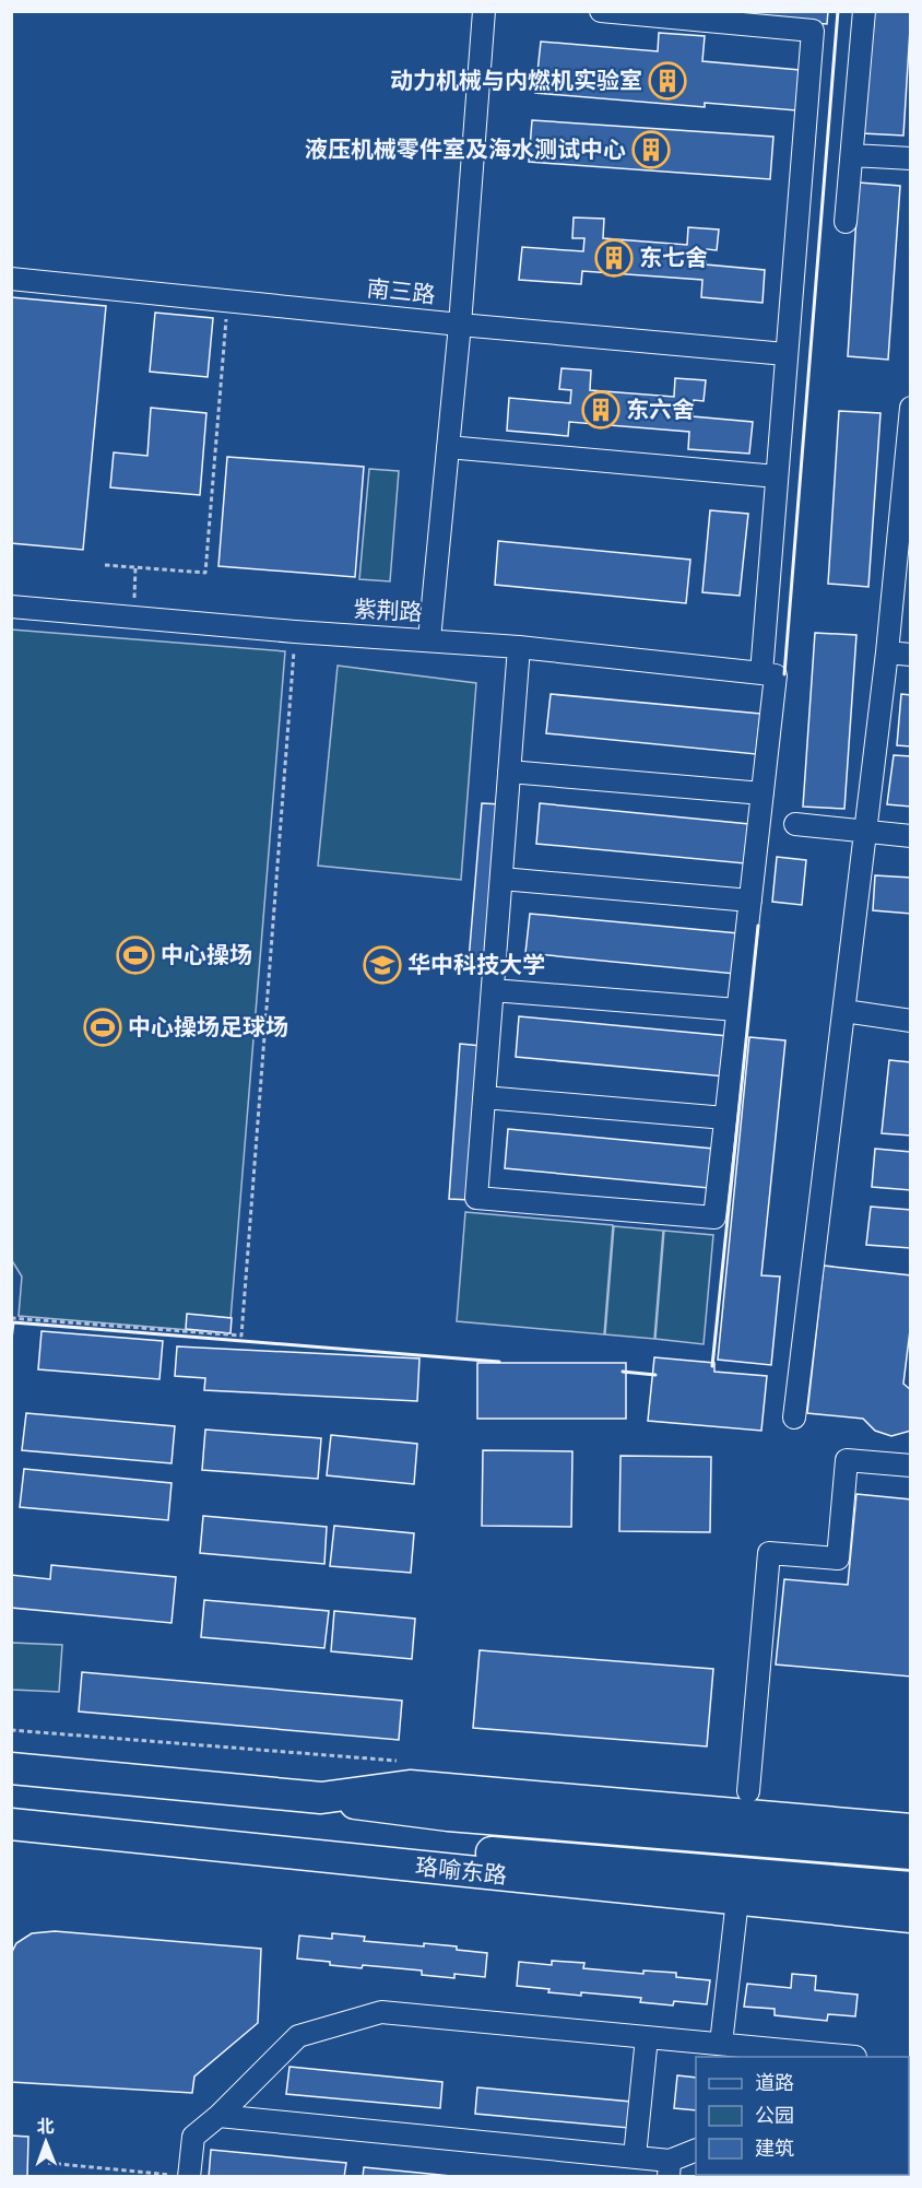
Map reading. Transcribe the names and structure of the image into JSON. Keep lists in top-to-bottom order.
{
  "streets": {
    "highway": ["珞喻东路"],
    "street": ["南三路", "紫荆路"]
  },
  "places": {
    "building": [
      "动力机械与内燃机实验室",
      "液压机械零件室及海水测试中心",
      "东七舍",
      "东六舍"
    ],
    "sports": ["中心操场", "中心操场足球场"],
    "school or university": ["华中科技大学"]
  },
  "legend": ["道路", "公园", "建筑"],
  "north": "top"
}
